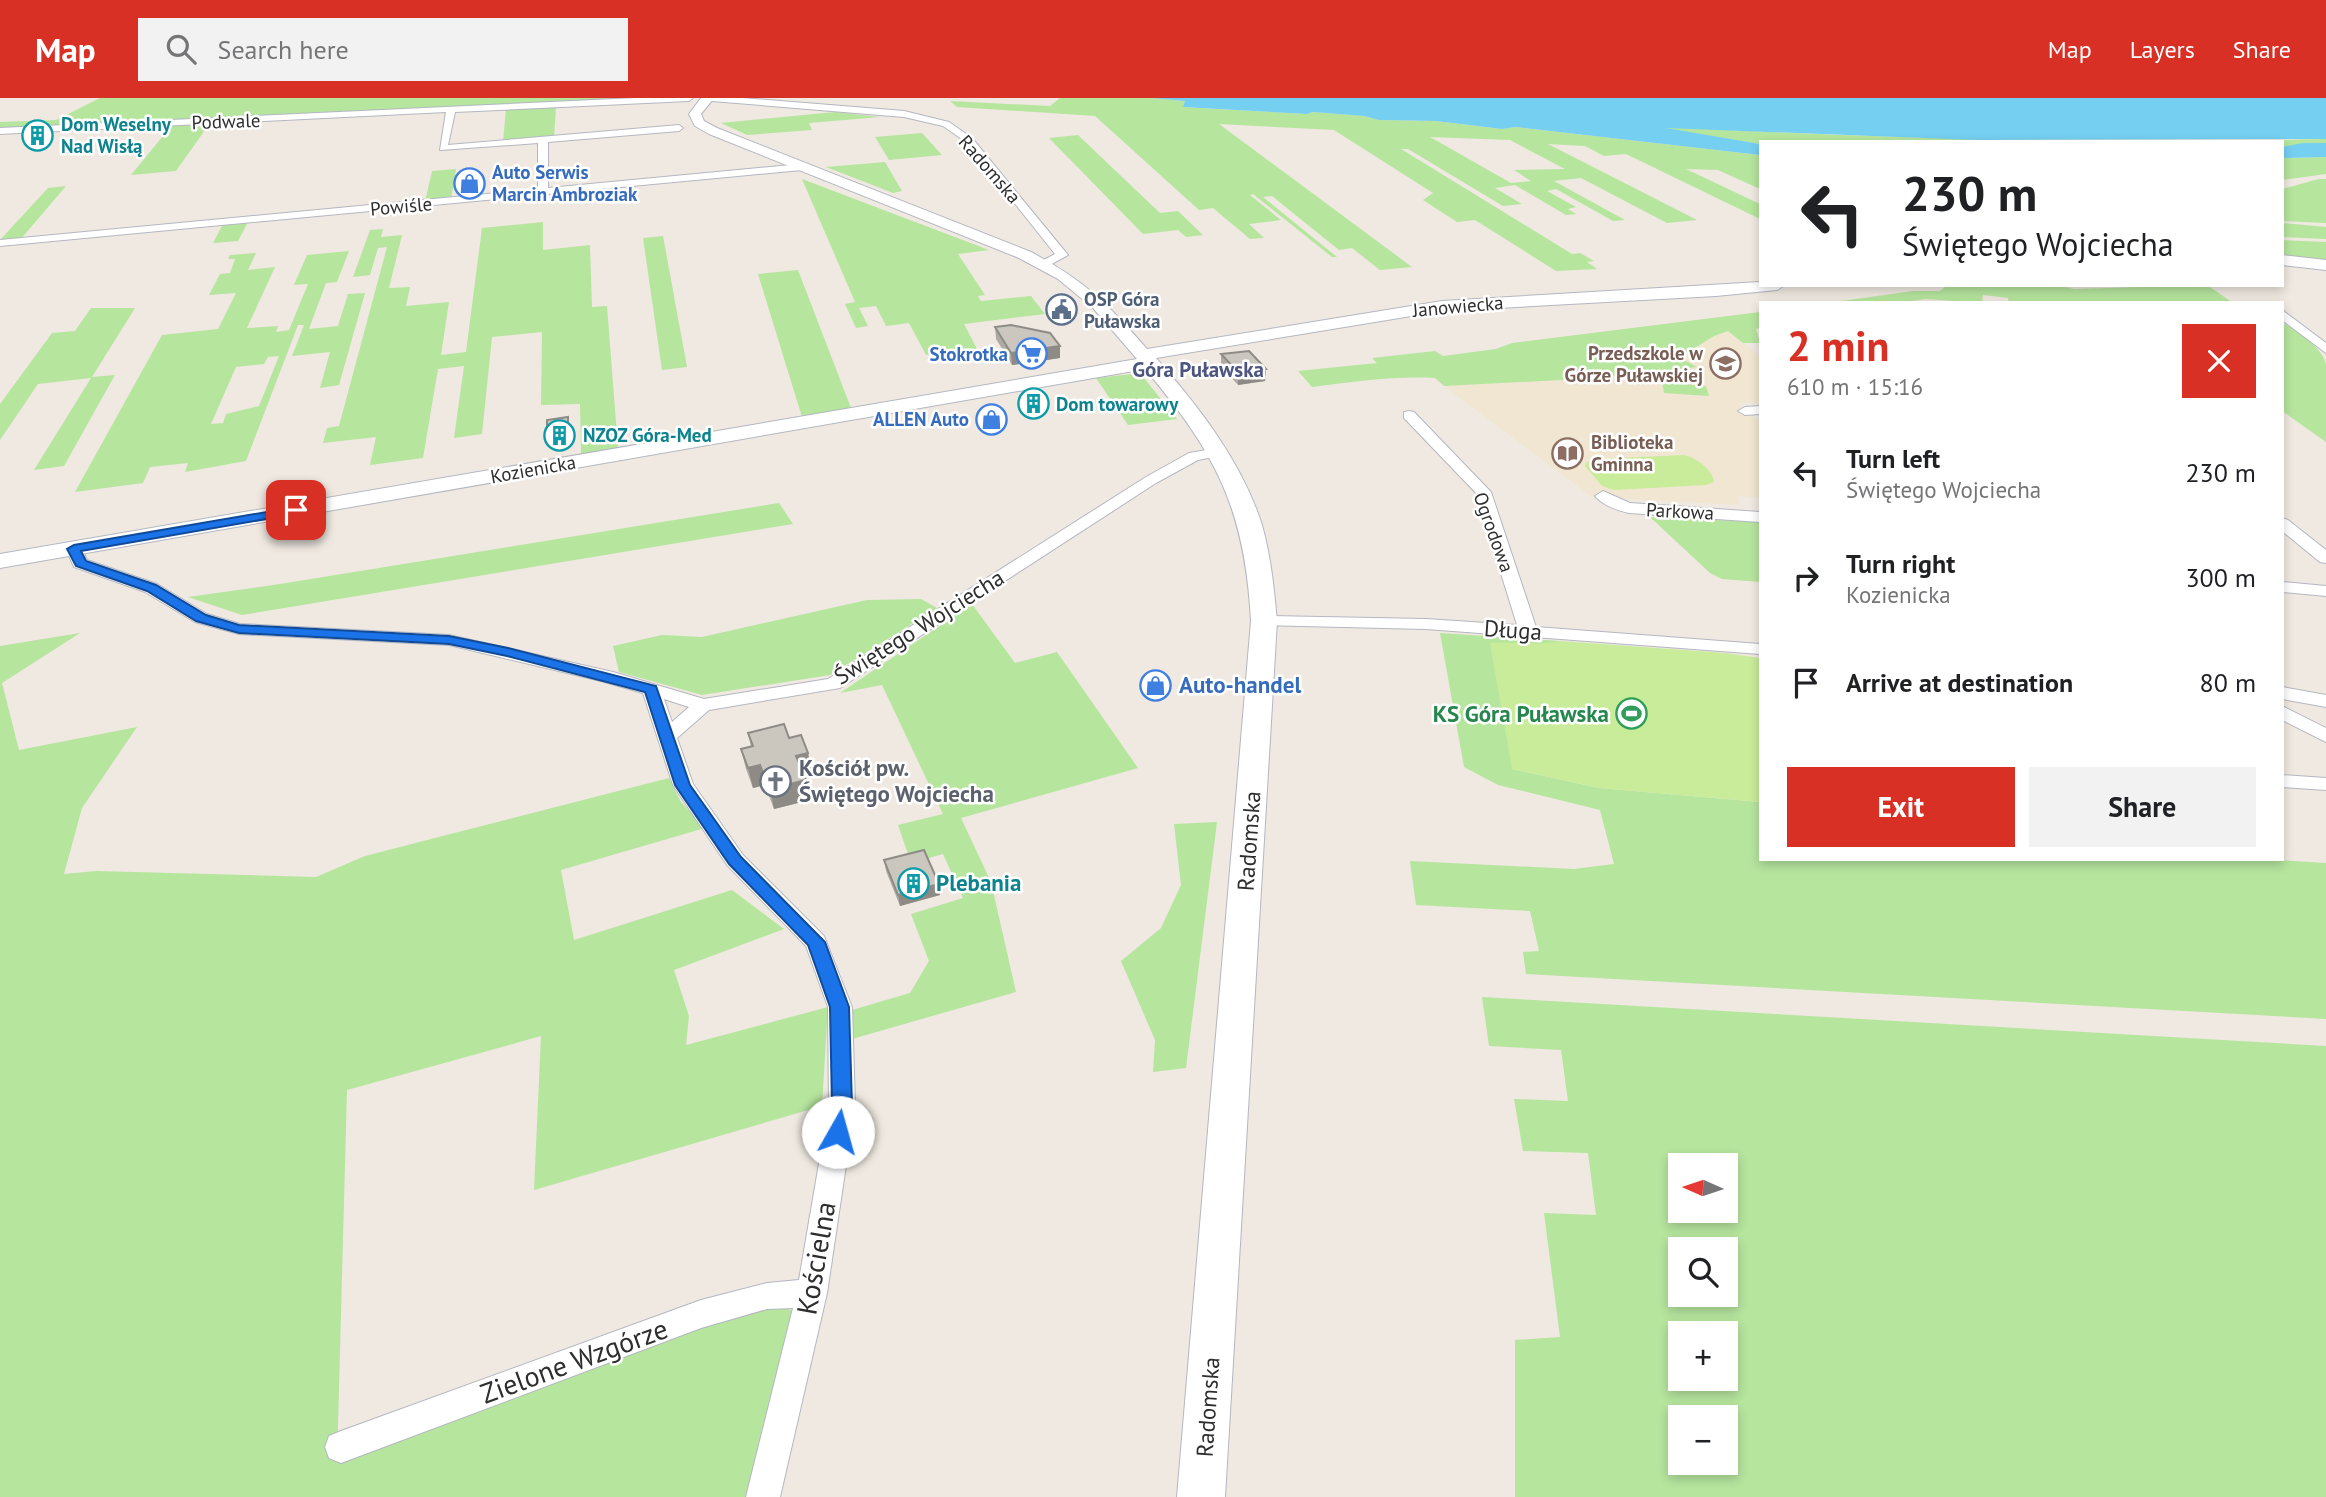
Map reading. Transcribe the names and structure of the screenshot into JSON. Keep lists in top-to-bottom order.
{
  "streets": {
    "main road": ["Radomska", "Janowiecka", "Kozienicka"],
    "street": [
      "Podwale",
      "Powiśle",
      "Parkowa",
      "Ogrodowa",
      "Świętego Wojciecha",
      "Długa",
      "Kościelna",
      "Zielone Wzgórze"
    ]
  },
  "crossings": [
    ["Radomska", "Powiśle"],
    ["Radomska", "Janowiecka"],
    ["Radomska", "Kozienicka"],
    ["Radomska", "Świętego Wojciecha"],
    ["Radomska", "Długa"],
    ["Janowiecka", "Kozienicka"],
    ["Kozienicka", "Świętego Wojciecha"],
    ["Ogrodowa", "Długa"],
    ["Świętego Wojciecha", "Kościelna"],
    ["Kościelna", "Zielone Wzgórze"]
  ],
  "districts": ["Góra Puławska"],
  "places": {
    "building": [
      "Dom Weselny Nad Wisłą",
      "Dom towarowy",
      "NZOZ Góra-Med",
      "Plebania"
    ],
    "shop": ["Auto Serwis Marcin Ambroziak", "ALLEN Auto", "Auto-handel"],
    "public building": ["OSP Góra Puławska"],
    "supermarket": ["Stokrotka"],
    "school or university": ["Przedszkole w Górze Puławskiej"],
    "library": ["Biblioteka Gminna"],
    "sports": ["KS Góra Puławska"],
    "church": ["Kościół pw. Świętego Wojciecha"]
  },
  "north": "left",
  "page": {
    "header": "Map",
    "search": "Search here",
    "nav": ["Map", "Layers", "Share"],
    "turn": ["230 m", "Świętego Wojciecha"],
    "heading": ["2 min", "610 m · 15:16"],
    "list": [
      {
        "name": "Turn left",
        "note": "Świętego Wojciecha",
        "value": "230 m"
      },
      {
        "name": "Turn right",
        "note": "Kozienicka",
        "value": "300 m"
      },
      {
        "name": "Arrive at destination",
        "value": "80 m"
      }
    ],
    "buttons": ["Exit", "Share"],
    "map_buttons": ["+", "−"]
  }
}
